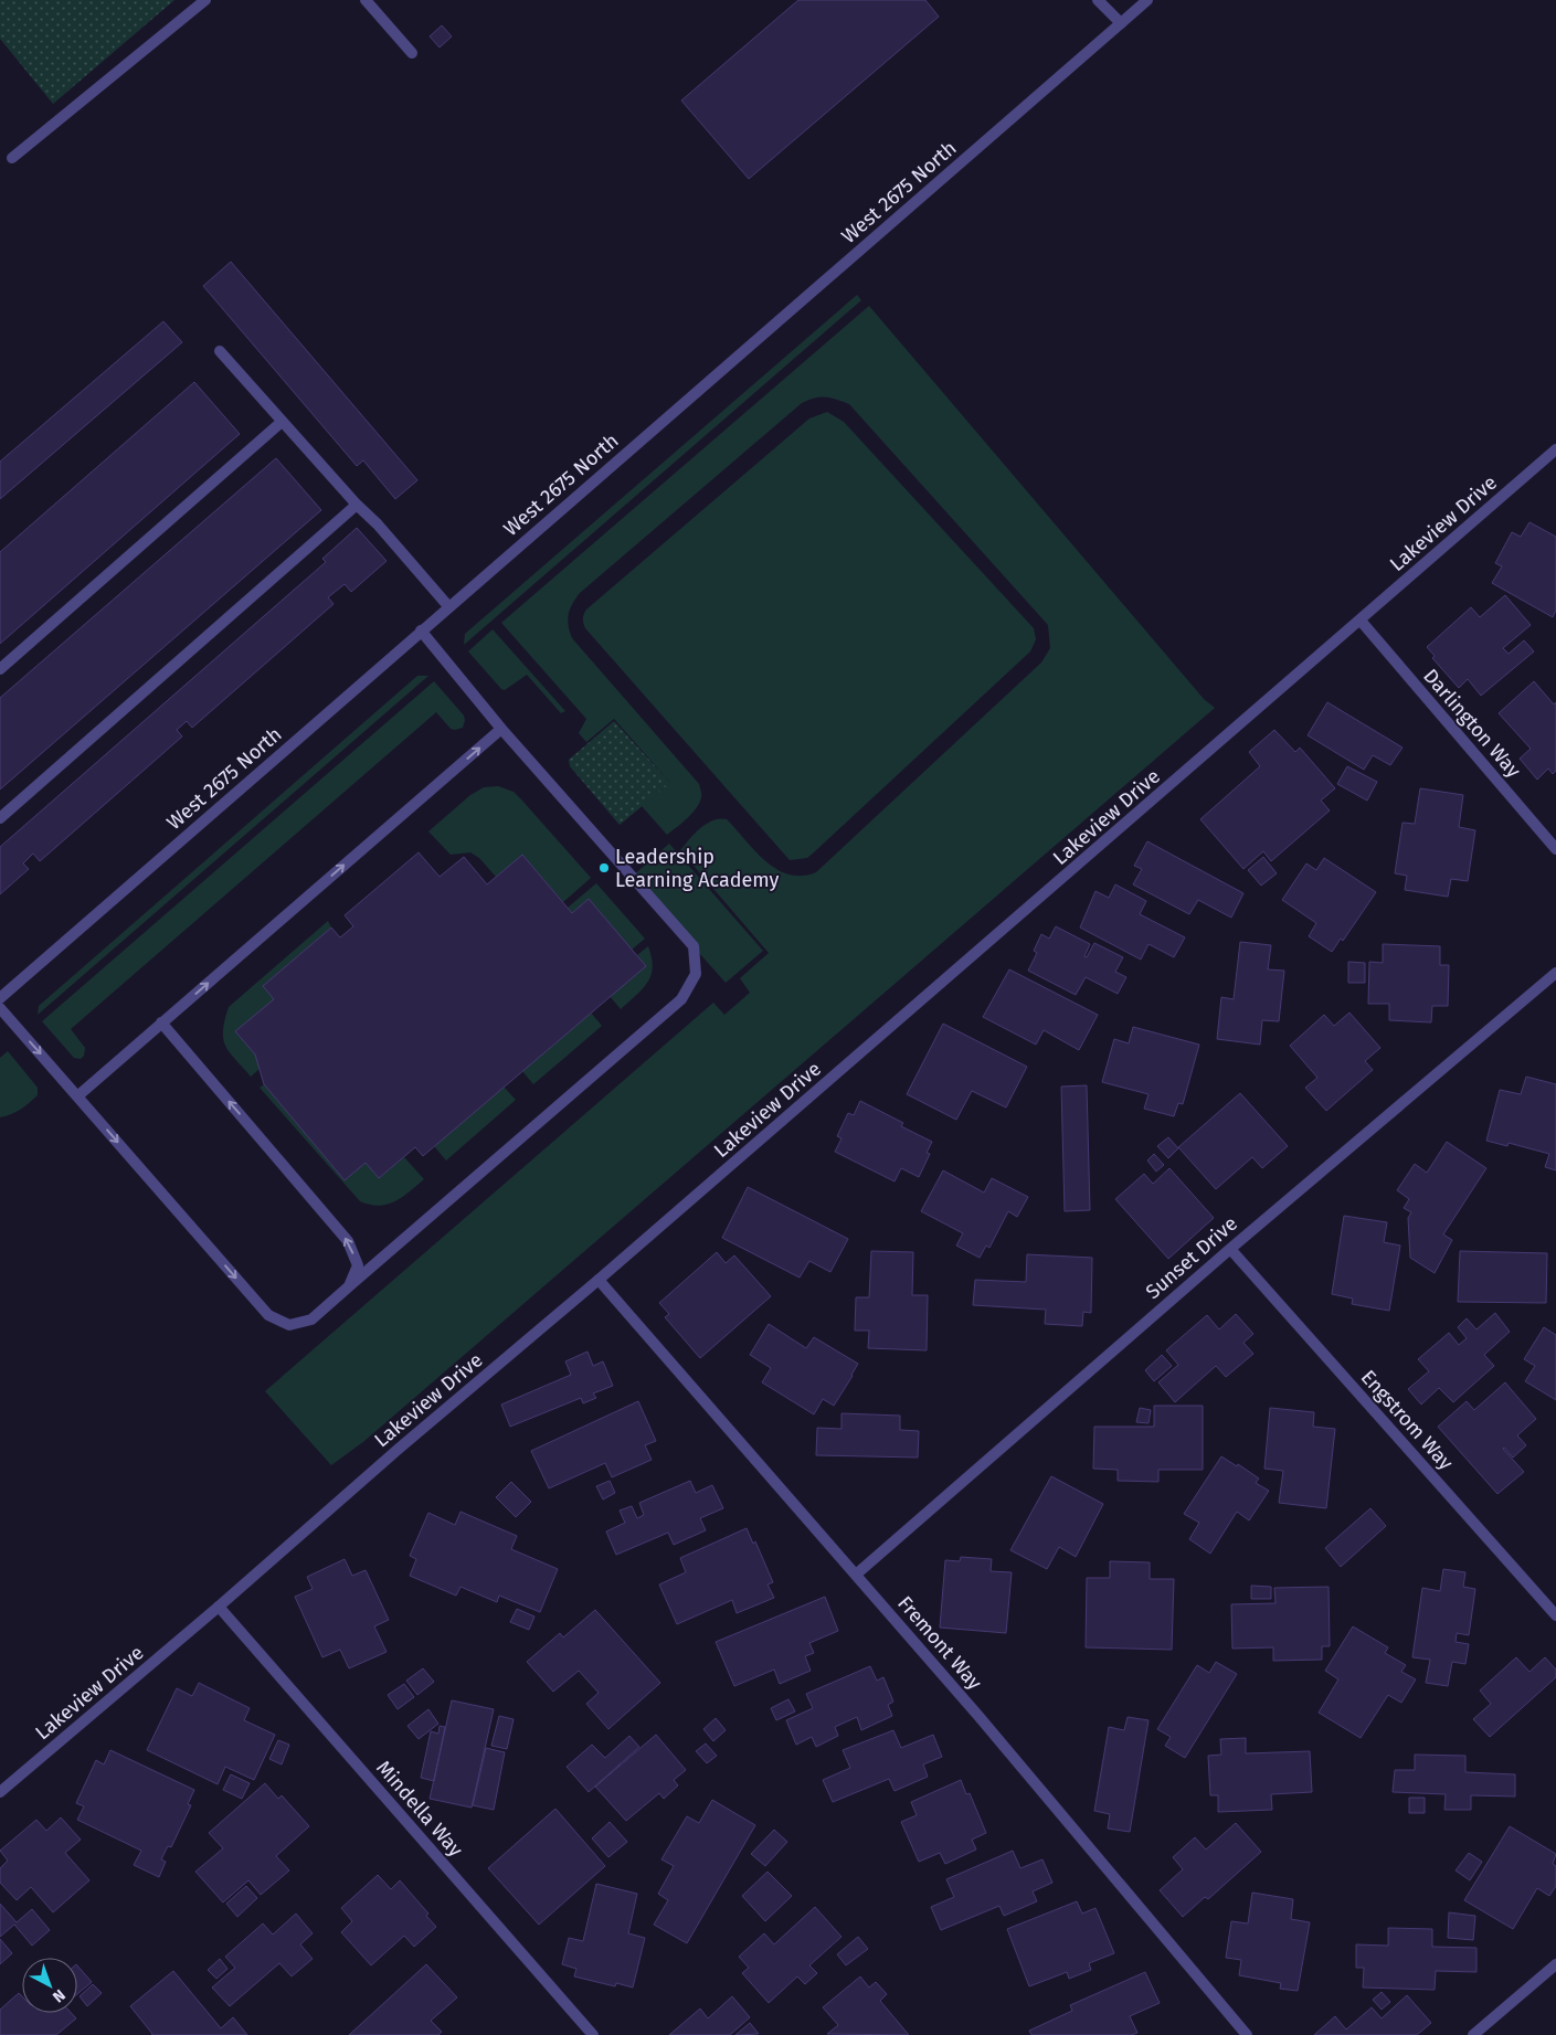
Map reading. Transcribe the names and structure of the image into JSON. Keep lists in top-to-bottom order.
{
  "streets": {
    "street": [
      "West 2675 North",
      "Lakeview Drive",
      "Darlington Way",
      "Sunset Drive",
      "Engstrom Way",
      "Fremont Way",
      "Mindella Way"
    ]
  },
  "crossings": [
    ["Lakeview Drive", "Darlington Way"],
    ["Lakeview Drive", "Fremont Way"],
    ["Lakeview Drive", "Mindella Way"],
    ["Sunset Drive", "Engstrom Way"],
    ["Sunset Drive", "Fremont Way"]
  ],
  "places": ["Leadership Learning Academy"],
  "north": "bottom right"
}
